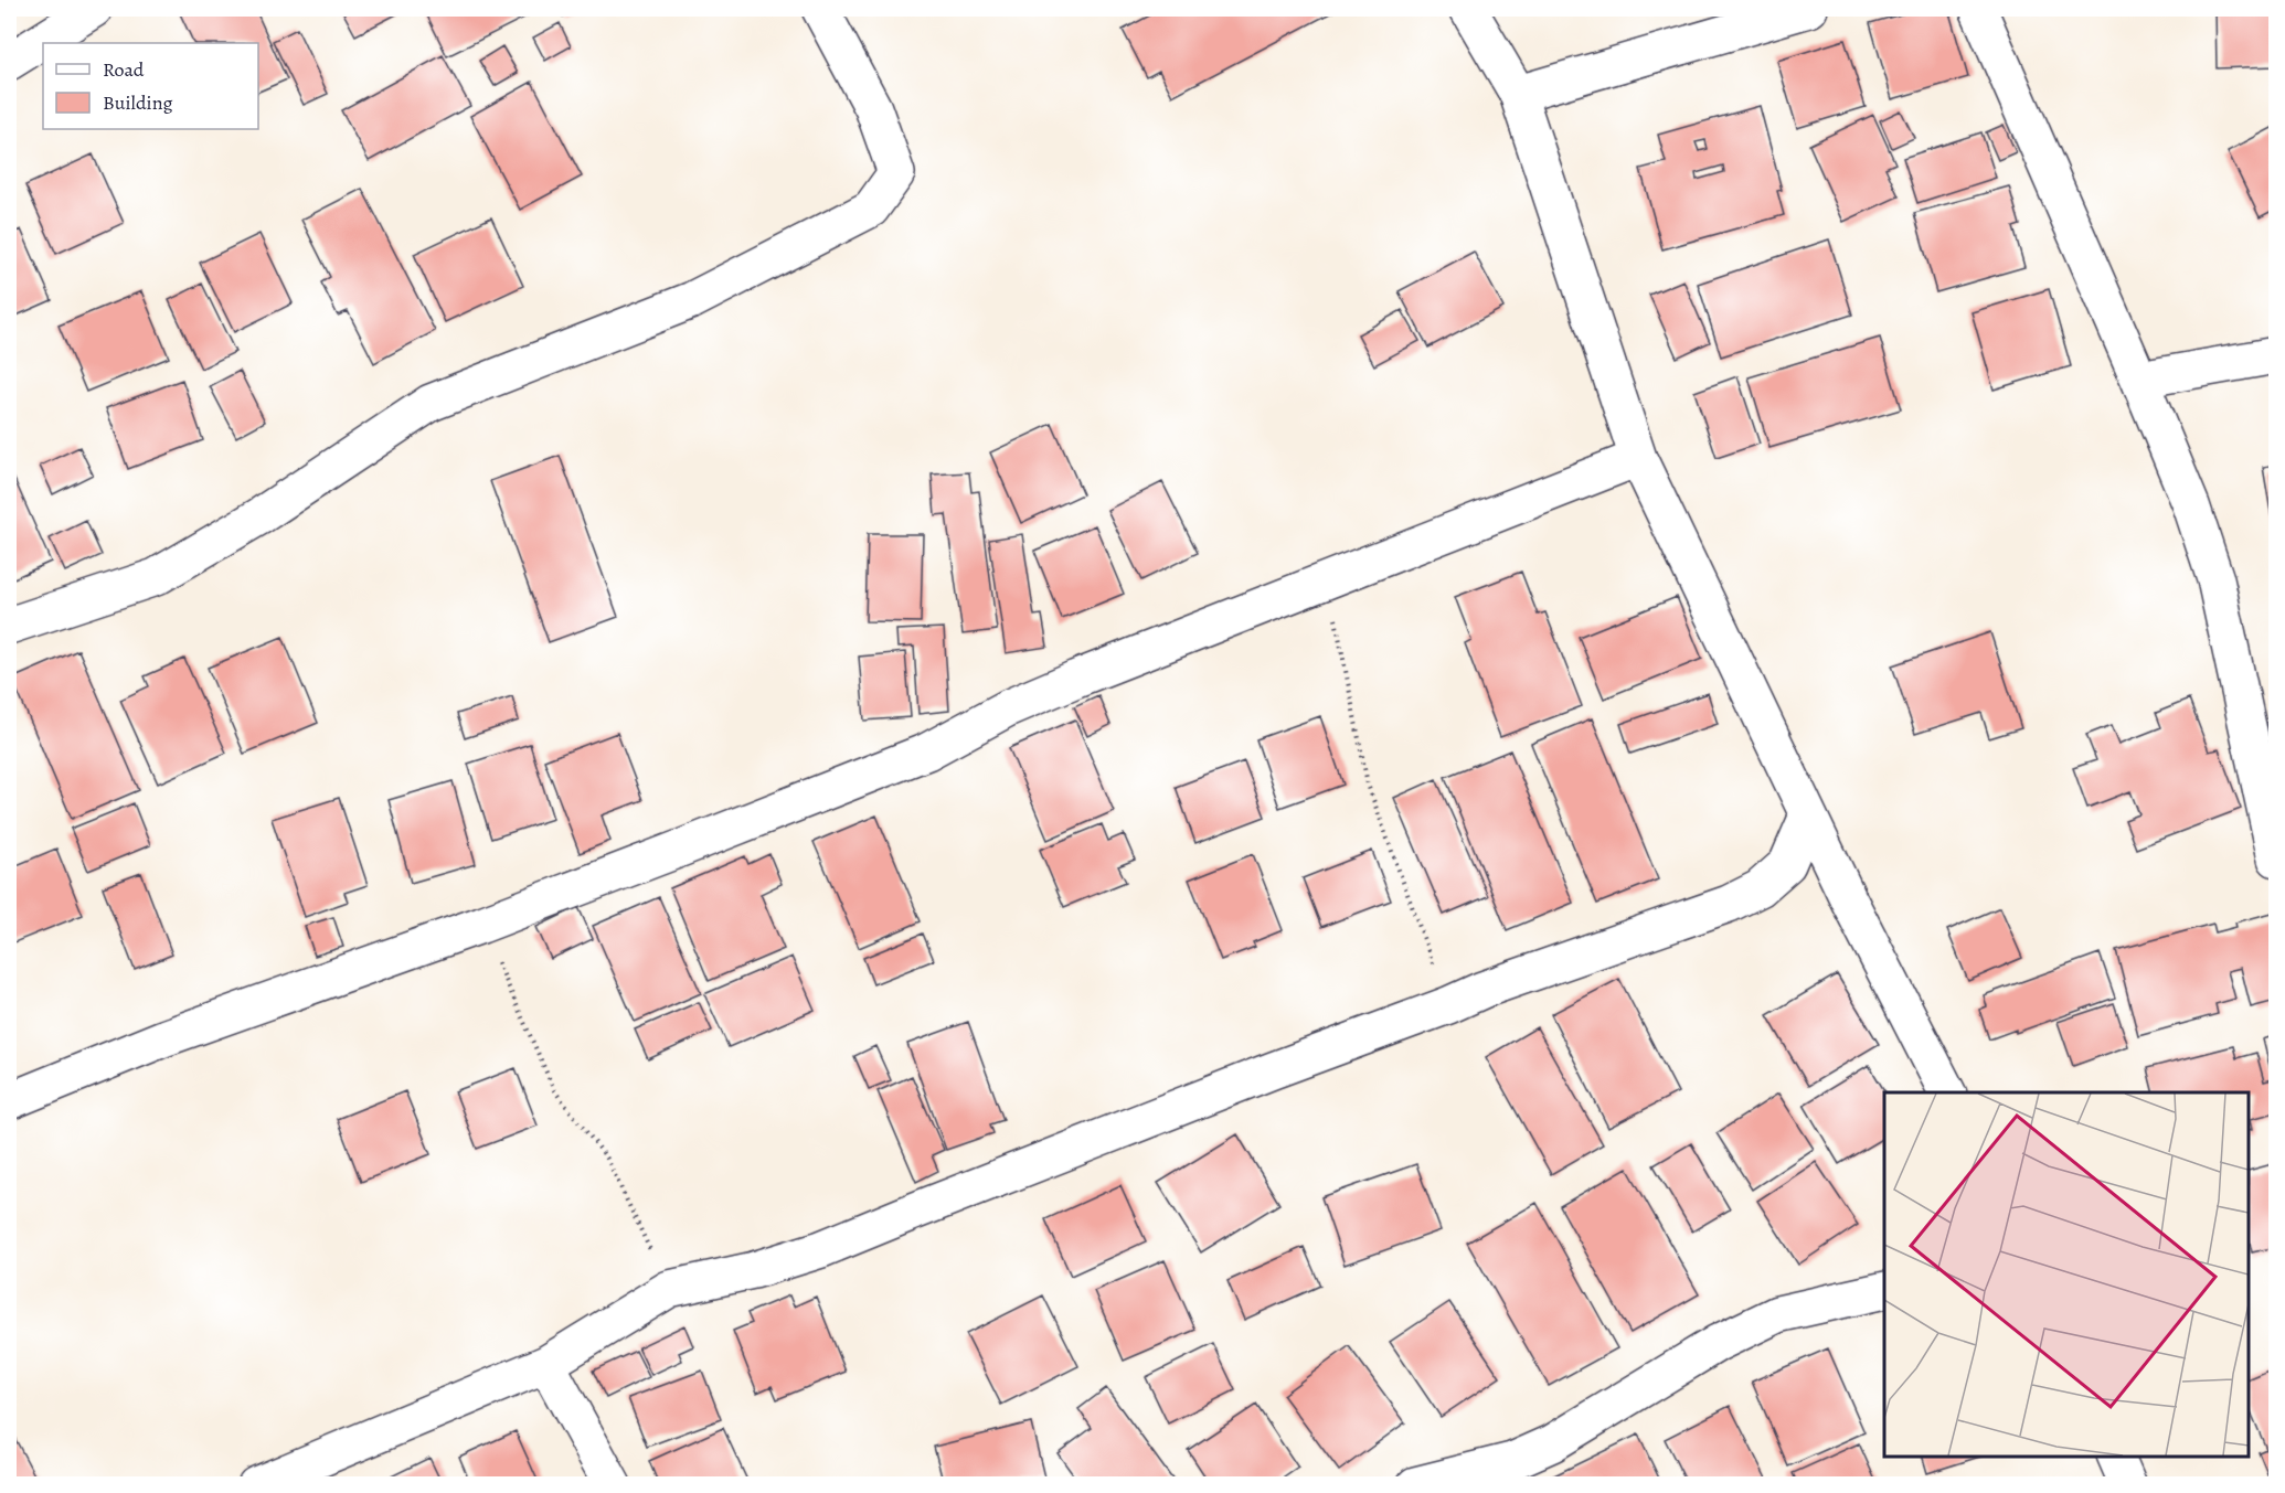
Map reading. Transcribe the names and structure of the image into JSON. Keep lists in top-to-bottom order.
{
  "legend": ["Road", "Building"]
}
